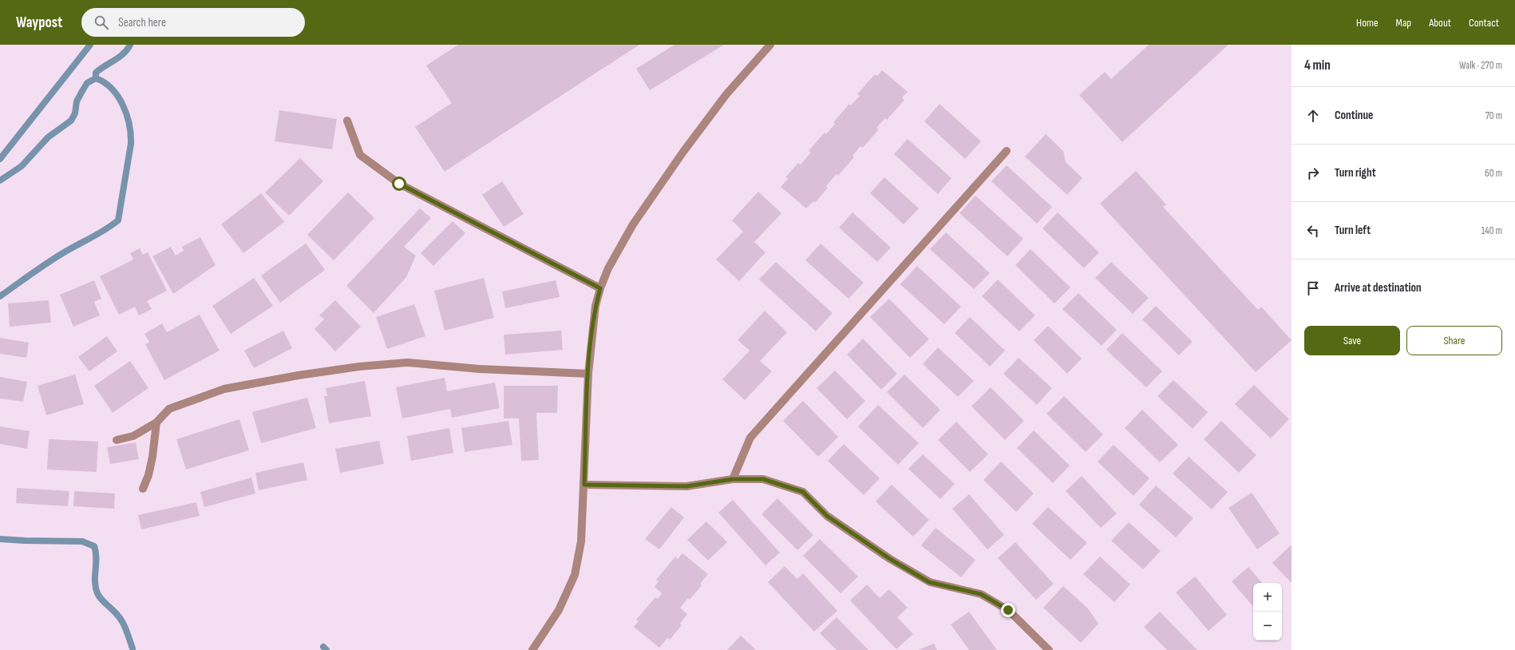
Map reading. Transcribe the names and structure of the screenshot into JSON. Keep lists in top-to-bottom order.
{
  "page": {
    "header": "Waypost",
    "search": "Search here",
    "nav": [
      "Home",
      "Map",
      "About",
      "Contact"
    ],
    "heading": ["4 min", "Walk · 270 m"],
    "list": [
      ["Continue", "70 m"],
      ["Turn right", "60 m"],
      ["Turn left", "140 m"],
      "Arrive at destination"
    ],
    "buttons": ["Save", "Share"],
    "map_buttons": ["+", "−"]
  }
}
